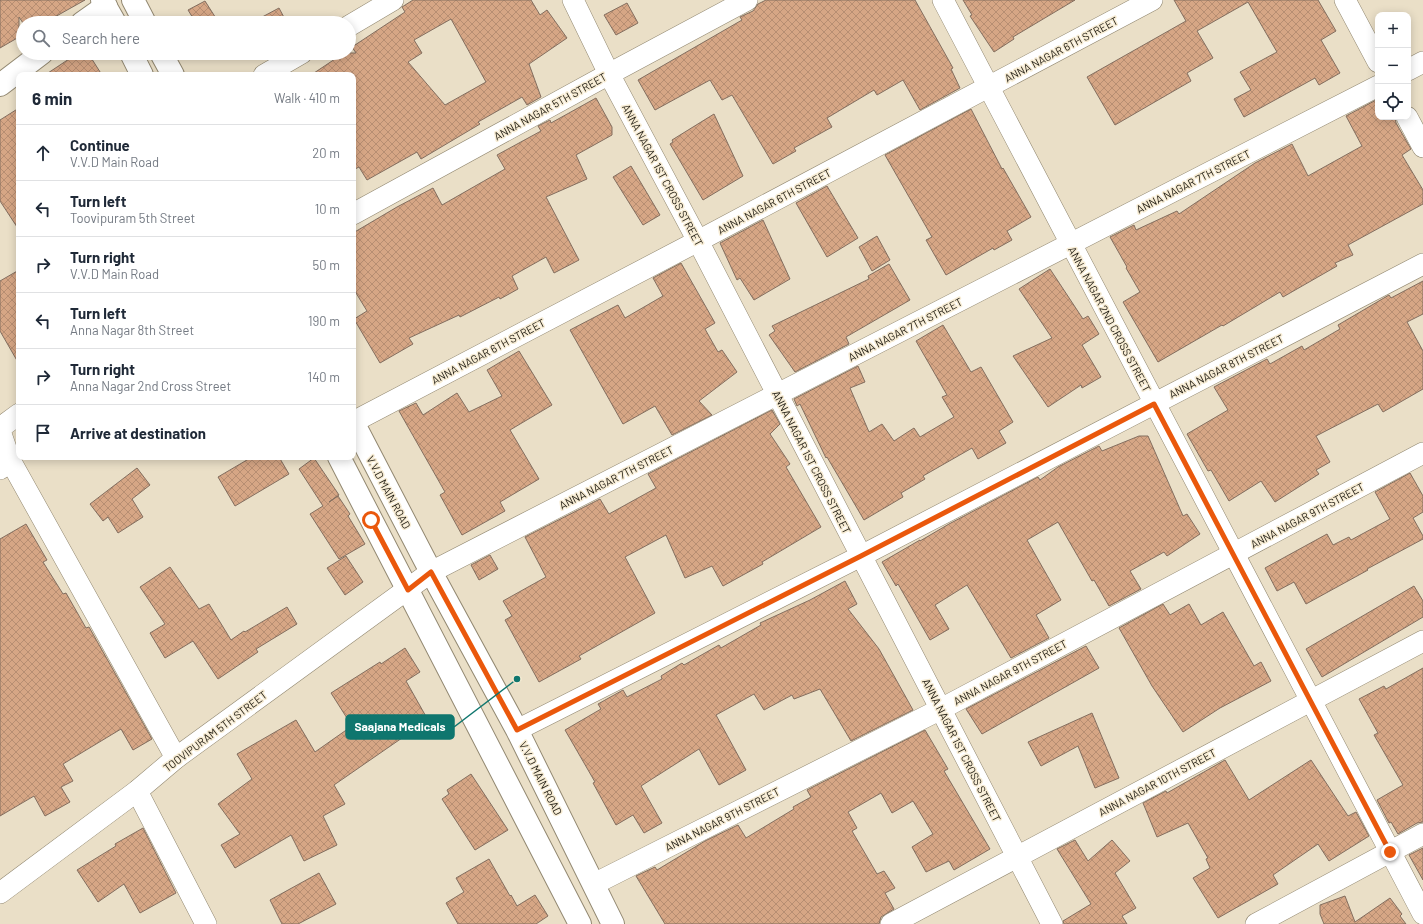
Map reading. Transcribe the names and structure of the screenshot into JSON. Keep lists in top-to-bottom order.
{
  "streets": {
    "main road": ["V.V.D MAIN ROAD"],
    "street": [
      "ANNA NAGAR 6TH STREET",
      "ANNA NAGAR 5TH STREET",
      "ANNA NAGAR 1ST CROSS STREET",
      "ANNA NAGAR 7TH STREET",
      "ANNA NAGAR 2ND CROSS STREET",
      "ANNA NAGAR 8TH STREET",
      "ANNA NAGAR 9TH STREET",
      "TOOVIPURAM 5TH STREET",
      "ANNA NAGAR 10TH STREET"
    ]
  },
  "crossings": [
    ["ANNA NAGAR 6TH STREET", "ANNA NAGAR 1ST CROSS STREET"],
    ["ANNA NAGAR 6TH STREET", "ANNA NAGAR 2ND CROSS STREET"],
    ["ANNA NAGAR 5TH STREET", "ANNA NAGAR 1ST CROSS STREET"],
    ["ANNA NAGAR 1ST CROSS STREET", "ANNA NAGAR 7TH STREET"],
    ["ANNA NAGAR 1ST CROSS STREET", "ANNA NAGAR 8TH STREET"],
    ["ANNA NAGAR 1ST CROSS STREET", "ANNA NAGAR 9TH STREET"],
    ["ANNA NAGAR 1ST CROSS STREET", "ANNA NAGAR 10TH STREET"],
    ["ANNA NAGAR 7TH STREET", "ANNA NAGAR 2ND CROSS STREET"],
    ["ANNA NAGAR 7TH STREET", "V.V.D MAIN ROAD"],
    ["ANNA NAGAR 7TH STREET", "TOOVIPURAM 5TH STREET"],
    ["ANNA NAGAR 2ND CROSS STREET", "ANNA NAGAR 8TH STREET"],
    ["ANNA NAGAR 2ND CROSS STREET", "ANNA NAGAR 9TH STREET"],
    ["ANNA NAGAR 2ND CROSS STREET", "ANNA NAGAR 10TH STREET"],
    ["ANNA NAGAR 8TH STREET", "V.V.D MAIN ROAD"],
    ["V.V.D MAIN ROAD", "ANNA NAGAR 9TH STREET"],
    ["V.V.D MAIN ROAD", "TOOVIPURAM 5TH STREET"]
  ],
  "places": ["Saajana Medicals"],
  "page": {
    "map_buttons": ["+", "−"],
    "search": "Search here",
    "heading": ["6 min", "Walk · 410 m"],
    "list": [
      ["Continue", "V.V.D Main Road", "20 m"],
      ["Turn left", "Toovipuram 5th Street", "10 m"],
      ["Turn right", "V.V.D Main Road", "50 m"],
      ["Turn left", "Anna Nagar 8th Street", "190 m"],
      ["Turn right", "Anna Nagar 2nd Cross Street", "140 m"],
      "Arrive at destination"
    ]
  }
}
